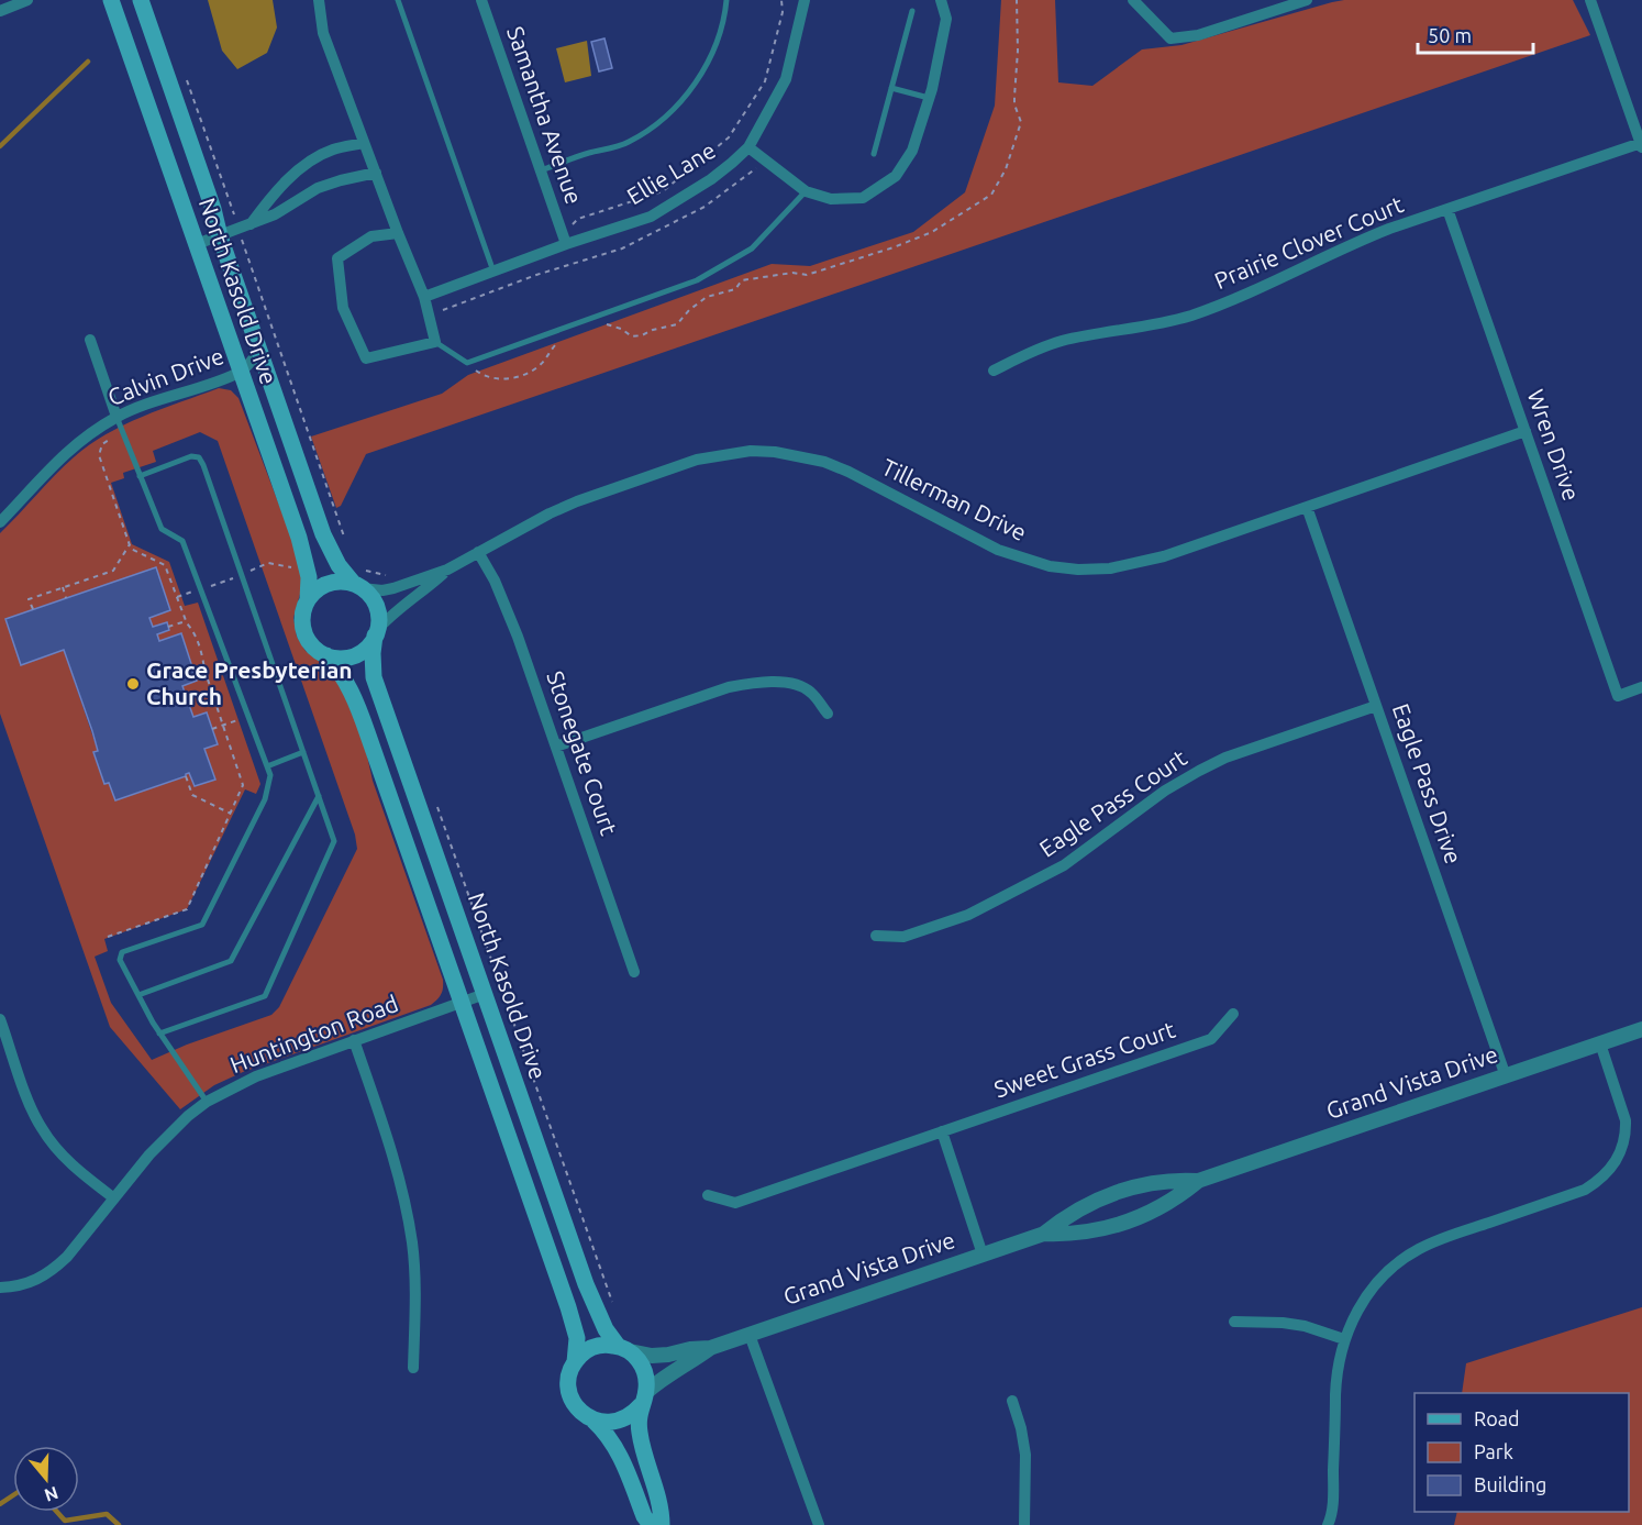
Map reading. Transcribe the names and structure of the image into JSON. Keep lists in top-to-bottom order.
{
  "streets": {
    "main road": ["North Kasold Drive"],
    "street": [
      "Samantha Avenue",
      "Ellie Lane",
      "Prairie Clover Court",
      "Calvin Drive",
      "Wren Drive",
      "Tillerman Drive",
      "Stonegate Court",
      "Eagle Pass Drive",
      "Eagle Pass Court",
      "Huntington Road",
      "Sweet Grass Court",
      "Grand Vista Drive"
    ]
  },
  "crossings": [
    ["Samantha Avenue", "Ellie Lane"],
    ["Prairie Clover Court", "Wren Drive"],
    ["North Kasold Drive", "Calvin Drive"],
    ["North Kasold Drive", "Tillerman Drive"],
    ["North Kasold Drive", "Huntington Road"],
    ["North Kasold Drive", "Grand Vista Drive"],
    ["Wren Drive", "Tillerman Drive"],
    ["Tillerman Drive", "Stonegate Court"],
    ["Tillerman Drive", "Eagle Pass Drive"],
    ["Eagle Pass Drive", "Eagle Pass Court"],
    ["Eagle Pass Drive", "Grand Vista Drive"]
  ],
  "places": ["Grace Presbyterian Church"],
  "legend": ["Road", "Park", "Building"],
  "scale_bar": "50 m",
  "north": "bottom"
}
